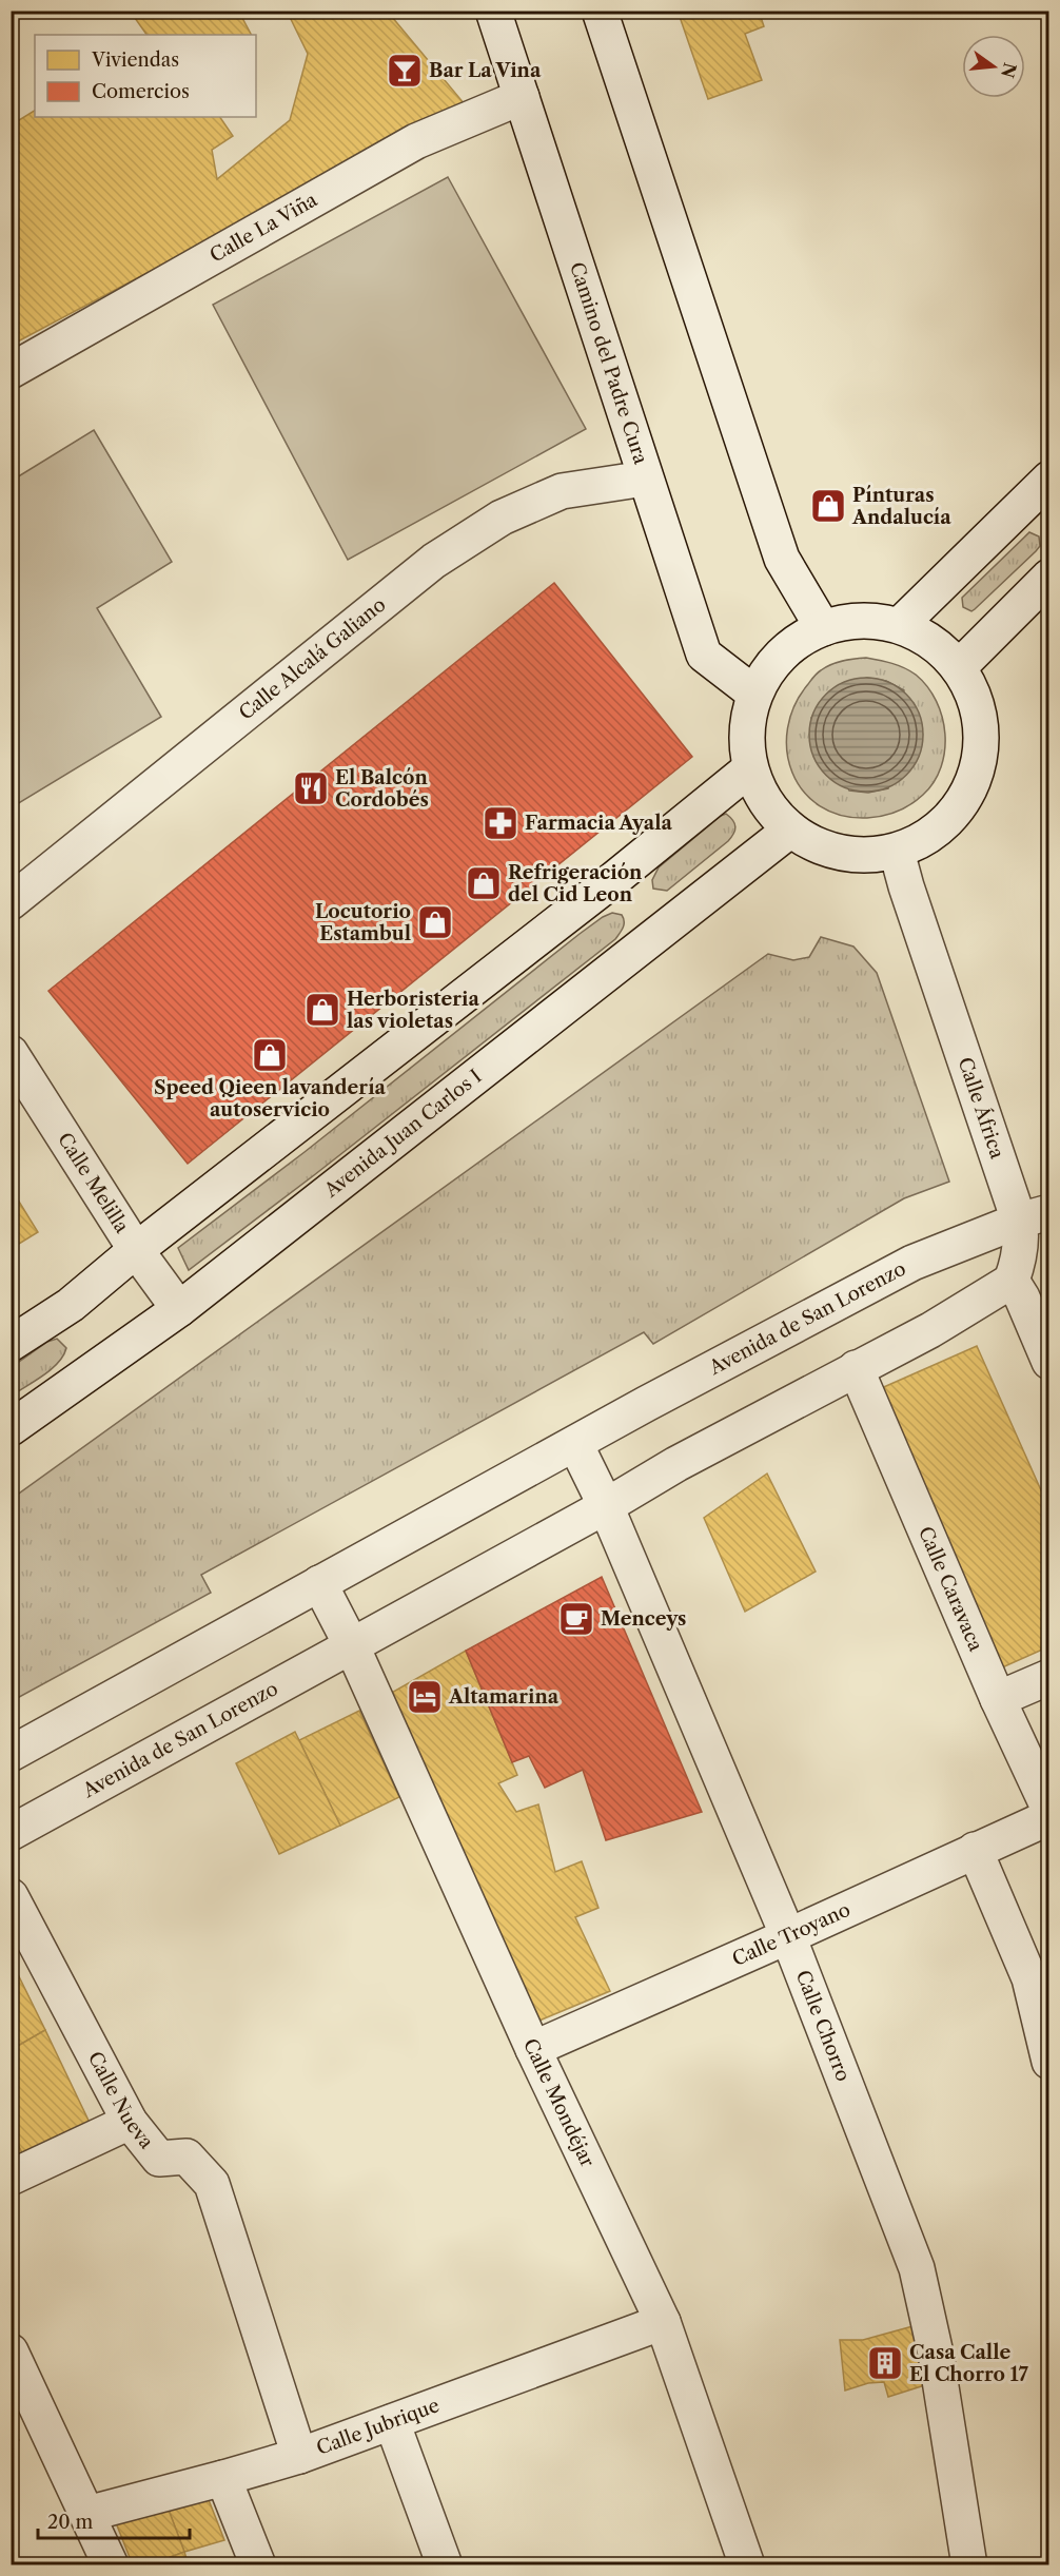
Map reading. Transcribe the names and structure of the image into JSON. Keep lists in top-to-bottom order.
{
  "streets": {
    "street": [
      "Calle La Viña",
      "Camino del Padre Cura",
      "Calle Alcalá Galiano",
      "Calle África",
      "Avenida Juan Carlos I",
      "Calle Melilla",
      "Avenida de San Lorenzo",
      "Calle Caravaca",
      "Calle Troyano",
      "Calle Chorro",
      "Calle Nueva",
      "Calle Mondéjar",
      "Calle Jubrique"
    ]
  },
  "crossings": [
    ["Calle La Viña", "Camino del Padre Cura"],
    ["Camino del Padre Cura", "Calle Alcalá Galiano"],
    ["Calle África", "Avenida de San Lorenzo"],
    ["Avenida Juan Carlos I", "Calle Melilla"],
    ["Avenida de San Lorenzo", "Calle Caravaca"],
    ["Avenida de San Lorenzo", "Calle Chorro"],
    ["Avenida de San Lorenzo", "Calle Mondéjar"],
    ["Calle Troyano", "Calle Chorro"],
    ["Calle Troyano", "Calle Mondéjar"],
    ["Calle Nueva", "Calle Jubrique"],
    ["Calle Mondéjar", "Calle Jubrique"]
  ],
  "places": {
    "bar": ["Bar La Vina"],
    "shop": [
      "Pínturas Andalucía",
      "Refrigeración del Cid Leon",
      "Locutorio Estambul",
      "Herboristeria las violetas",
      "Speed Qieen lavandería autoservicio"
    ],
    "restaurant": ["El Balcón Cordobés"],
    "pharmacy": ["Farmacia Ayala"],
    "cafe": ["Menceys"],
    "hotel": ["Altamarina"],
    "building": ["Casa Calle El Chorro 17"]
  },
  "legend": ["Viviendas", "Comercios"],
  "scale_bar": "20 m",
  "north": "right"
}
